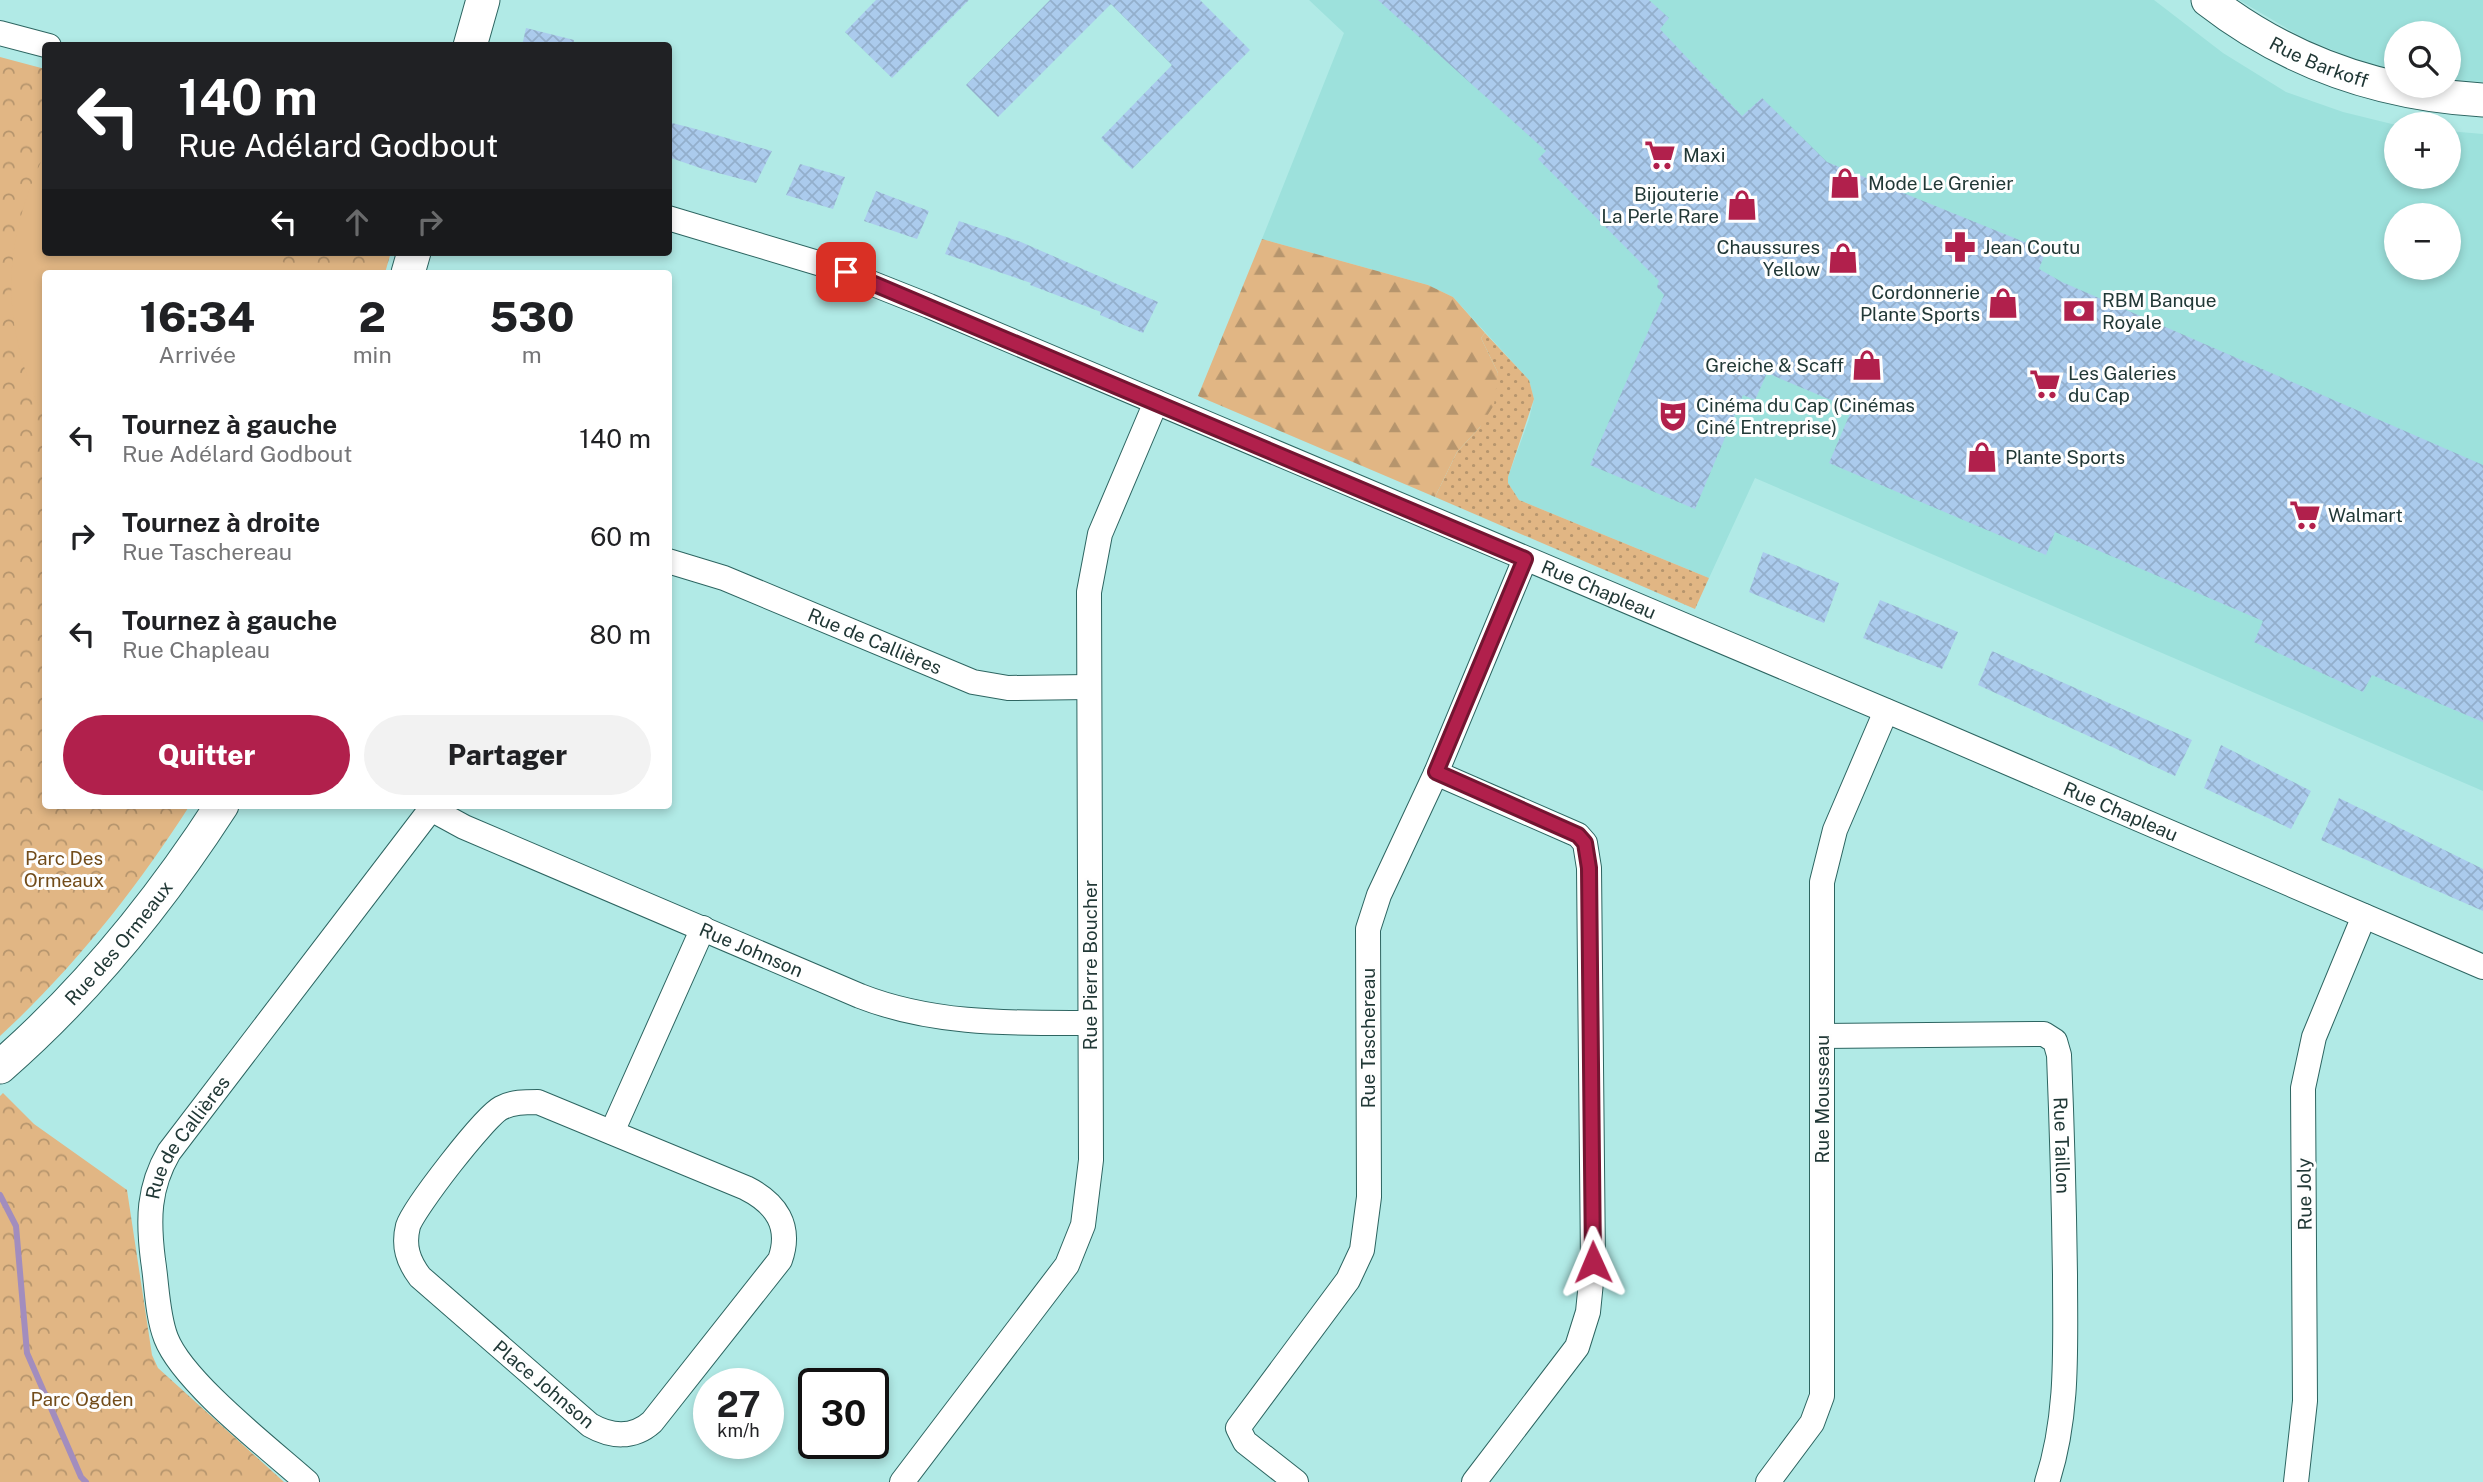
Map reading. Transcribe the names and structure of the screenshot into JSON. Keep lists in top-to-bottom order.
{
  "streets": {
    "street": [
      "Rue Barkoff",
      "Rue Chapleau",
      "Rue de Callières",
      "Rue des Ormeaux",
      "Rue Johnson",
      "Rue Pierre Boucher",
      "Rue Taschereau",
      "Rue Mousseau",
      "Rue Taillon",
      "Rue Joly",
      "Place Johnson"
    ]
  },
  "crossings": [
    ["Rue Chapleau", "Rue Pierre Boucher"],
    ["Rue Chapleau", "Rue Taschereau"],
    ["Rue Chapleau", "Rue Mousseau"],
    ["Rue Chapleau", "Rue Joly"],
    ["Rue de Callières", "Rue Pierre Boucher"],
    ["Rue Johnson", "Rue Pierre Boucher"],
    ["Rue Mousseau", "Rue Taillon"]
  ],
  "parks": ["Parc Des Ormeaux", "Parc Ogden"],
  "places": {
    "supermarket": ["Maxi", "Les Galeries du Cap", "Walmart"],
    "shop": [
      "Mode Le Grenier",
      "Bijouterie La Perle Rare",
      "Chaussures Yellow",
      "Cordonnerie Plante Sports",
      "Greiche & Scaff",
      "Plante Sports"
    ],
    "pharmacy": ["Jean Coutu"],
    "bank": ["RBM Banque Royale"],
    "theatre": ["Cinéma du Cap (Cinémas Ciné Entreprise)"]
  },
  "page": {
    "map_buttons": ["+", "−"],
    "turn": ["140 m", "Rue Adélard Godbout"],
    "eta": [
      "16:34",
      "Arrivée",
      "2",
      "min",
      "530",
      "m"
    ],
    "list": [
      {
        "name": "Tournez à gauche",
        "note": "Rue Adélard Godbout",
        "value": "140 m"
      },
      {
        "name": "Tournez à droite",
        "note": "Rue Taschereau",
        "value": "60 m"
      },
      {
        "name": "Tournez à gauche",
        "note": "Rue Chapleau",
        "value": "80 m"
      }
    ],
    "buttons": ["Quitter", "Partager"],
    "speed": "27 km/h",
    "limit": "30"
  }
}
